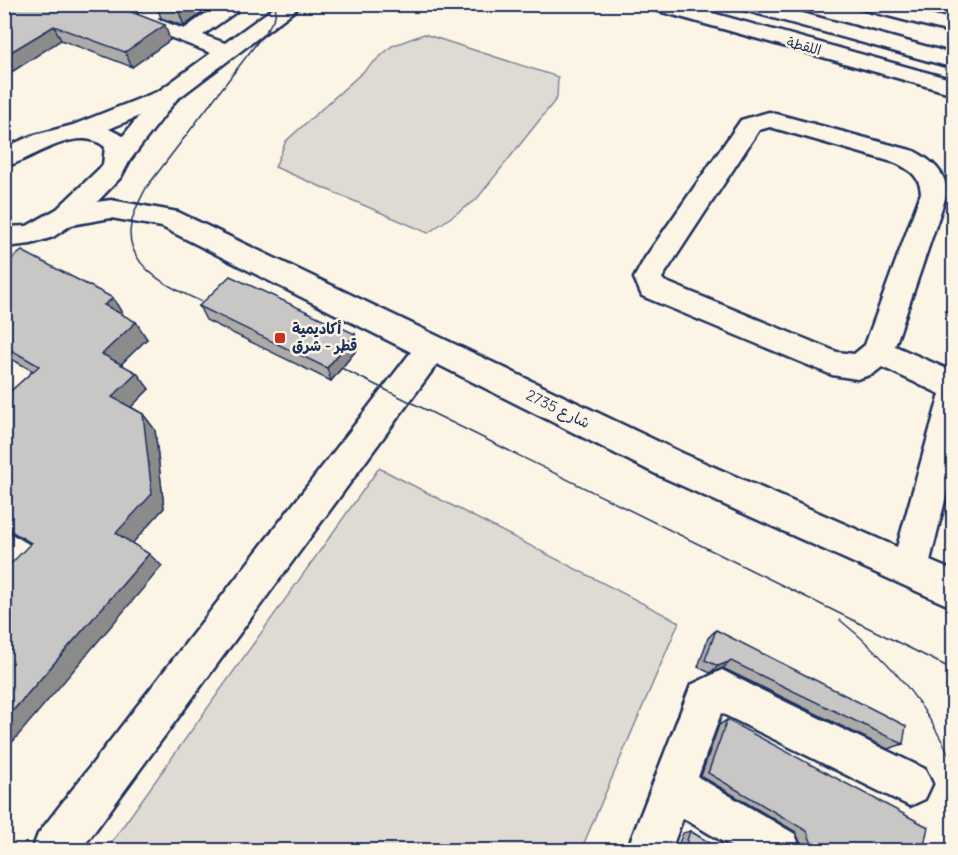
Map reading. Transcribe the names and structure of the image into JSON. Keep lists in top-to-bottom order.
{
  "streets": {
    "street": ["اللقطة", "شارع 2735"]
  },
  "places": {
    "transit": ["أكاديمية قطر - شرق"]
  }
}
